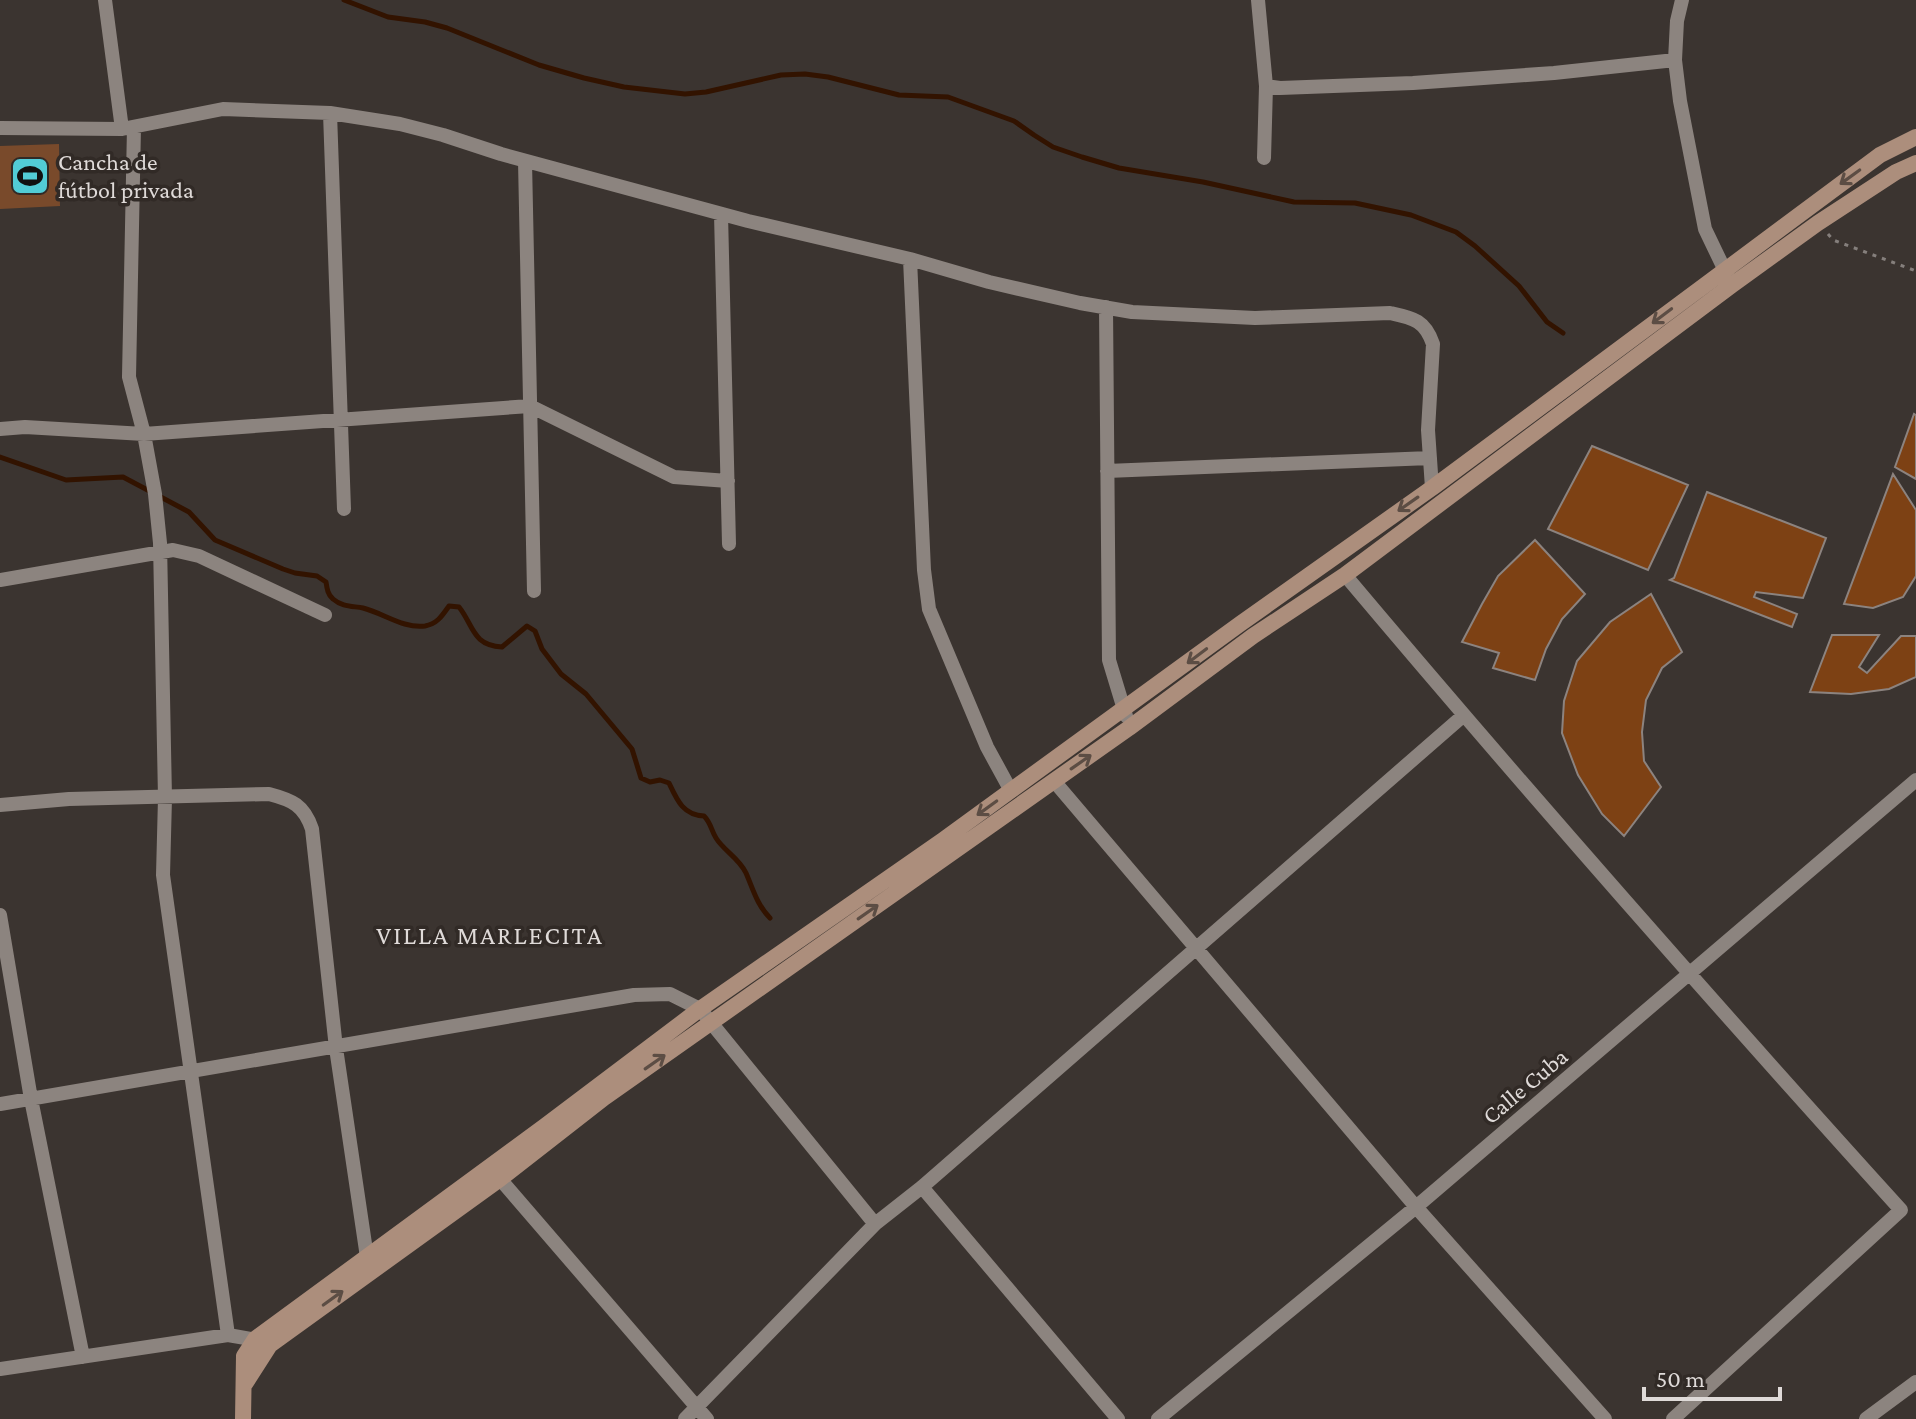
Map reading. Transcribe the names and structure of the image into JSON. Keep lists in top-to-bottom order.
{
  "streets": {
    "street": ["Calle Cuba"]
  },
  "districts": ["VILLA MARLECITA"],
  "places": {
    "sports": ["Cancha de fútbol privada"]
  },
  "scale_bar": "50 m"
}
